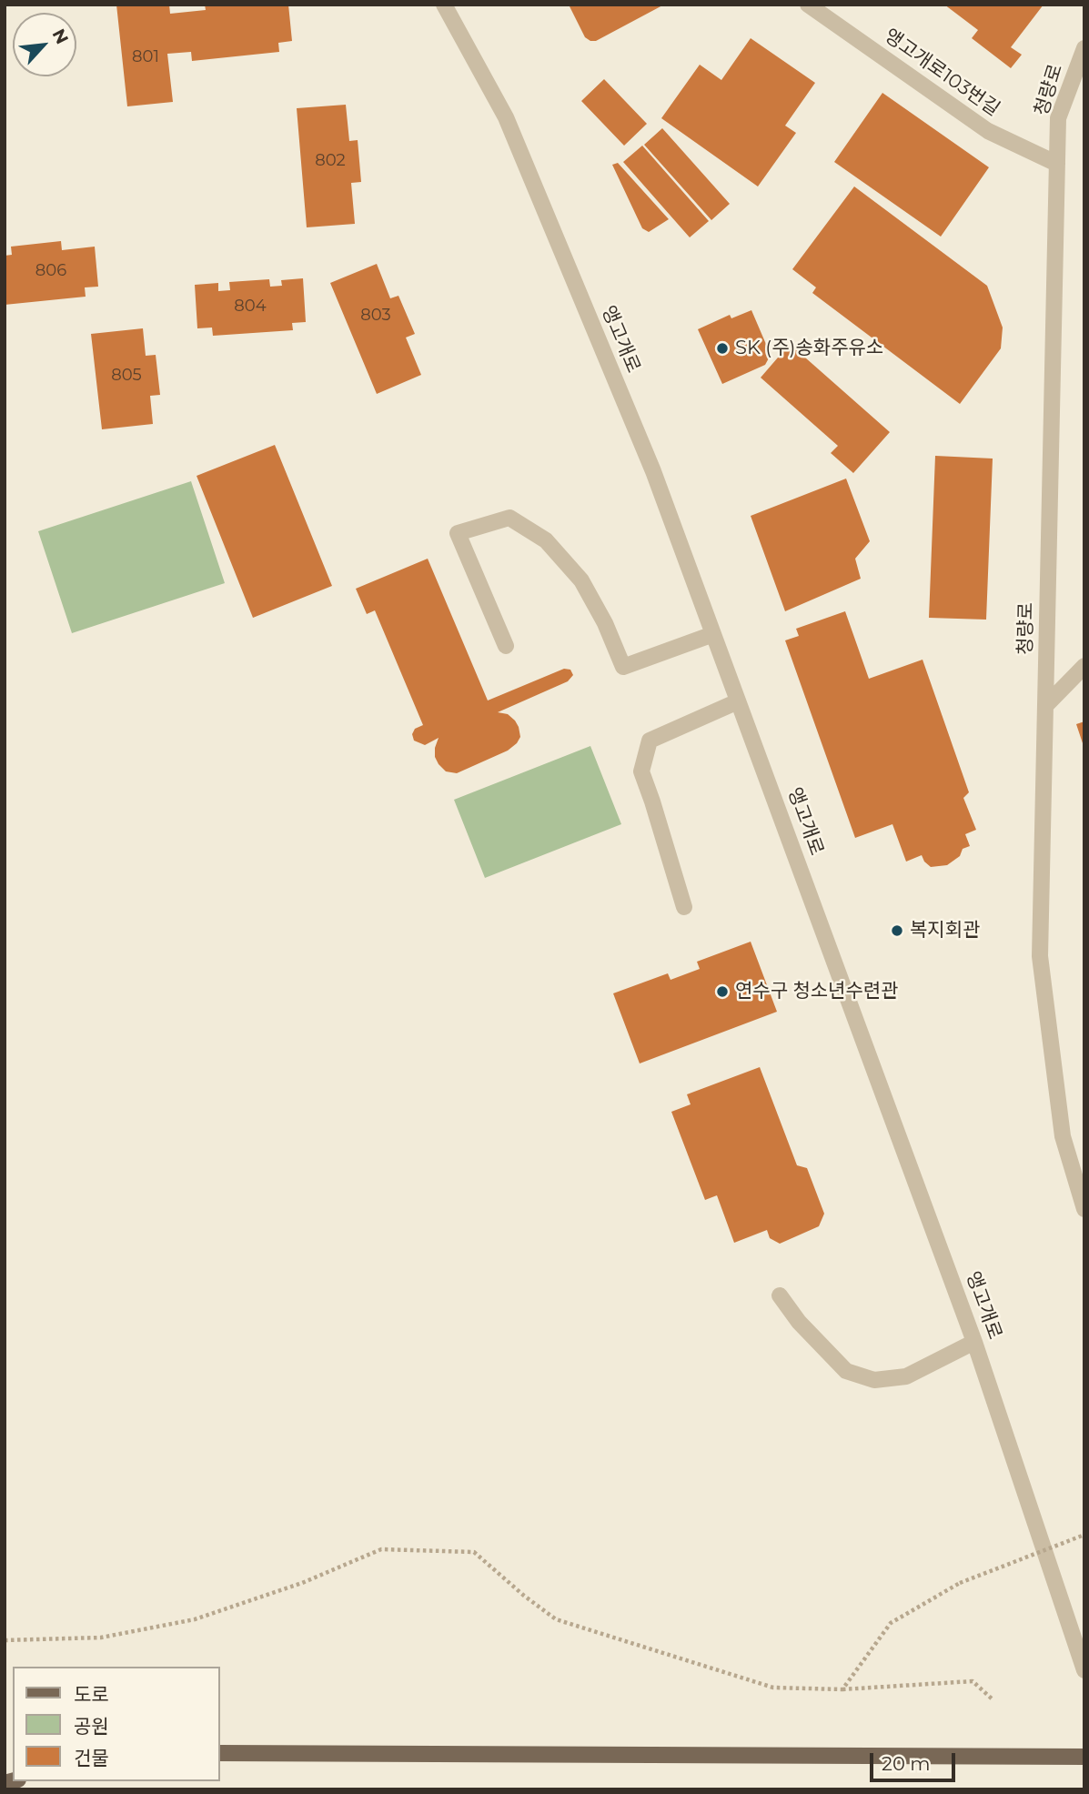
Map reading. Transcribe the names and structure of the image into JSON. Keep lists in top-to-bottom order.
{
  "streets": {
    "street": ["앵고개로103번길", "청량로", "앵고개로"]
  },
  "crossings": [
    ["앵고개로103번길", "청량로"]
  ],
  "places": ["SK (주)송화주유소", "복지회관", "연수구 청소년수련관"],
  "house_numbers": [
    "801",
    "802",
    "806",
    "804",
    "803",
    "805"
  ],
  "legend": ["도로", "공원", "건물"],
  "scale_bar": "20 m",
  "north": "top right"
}
